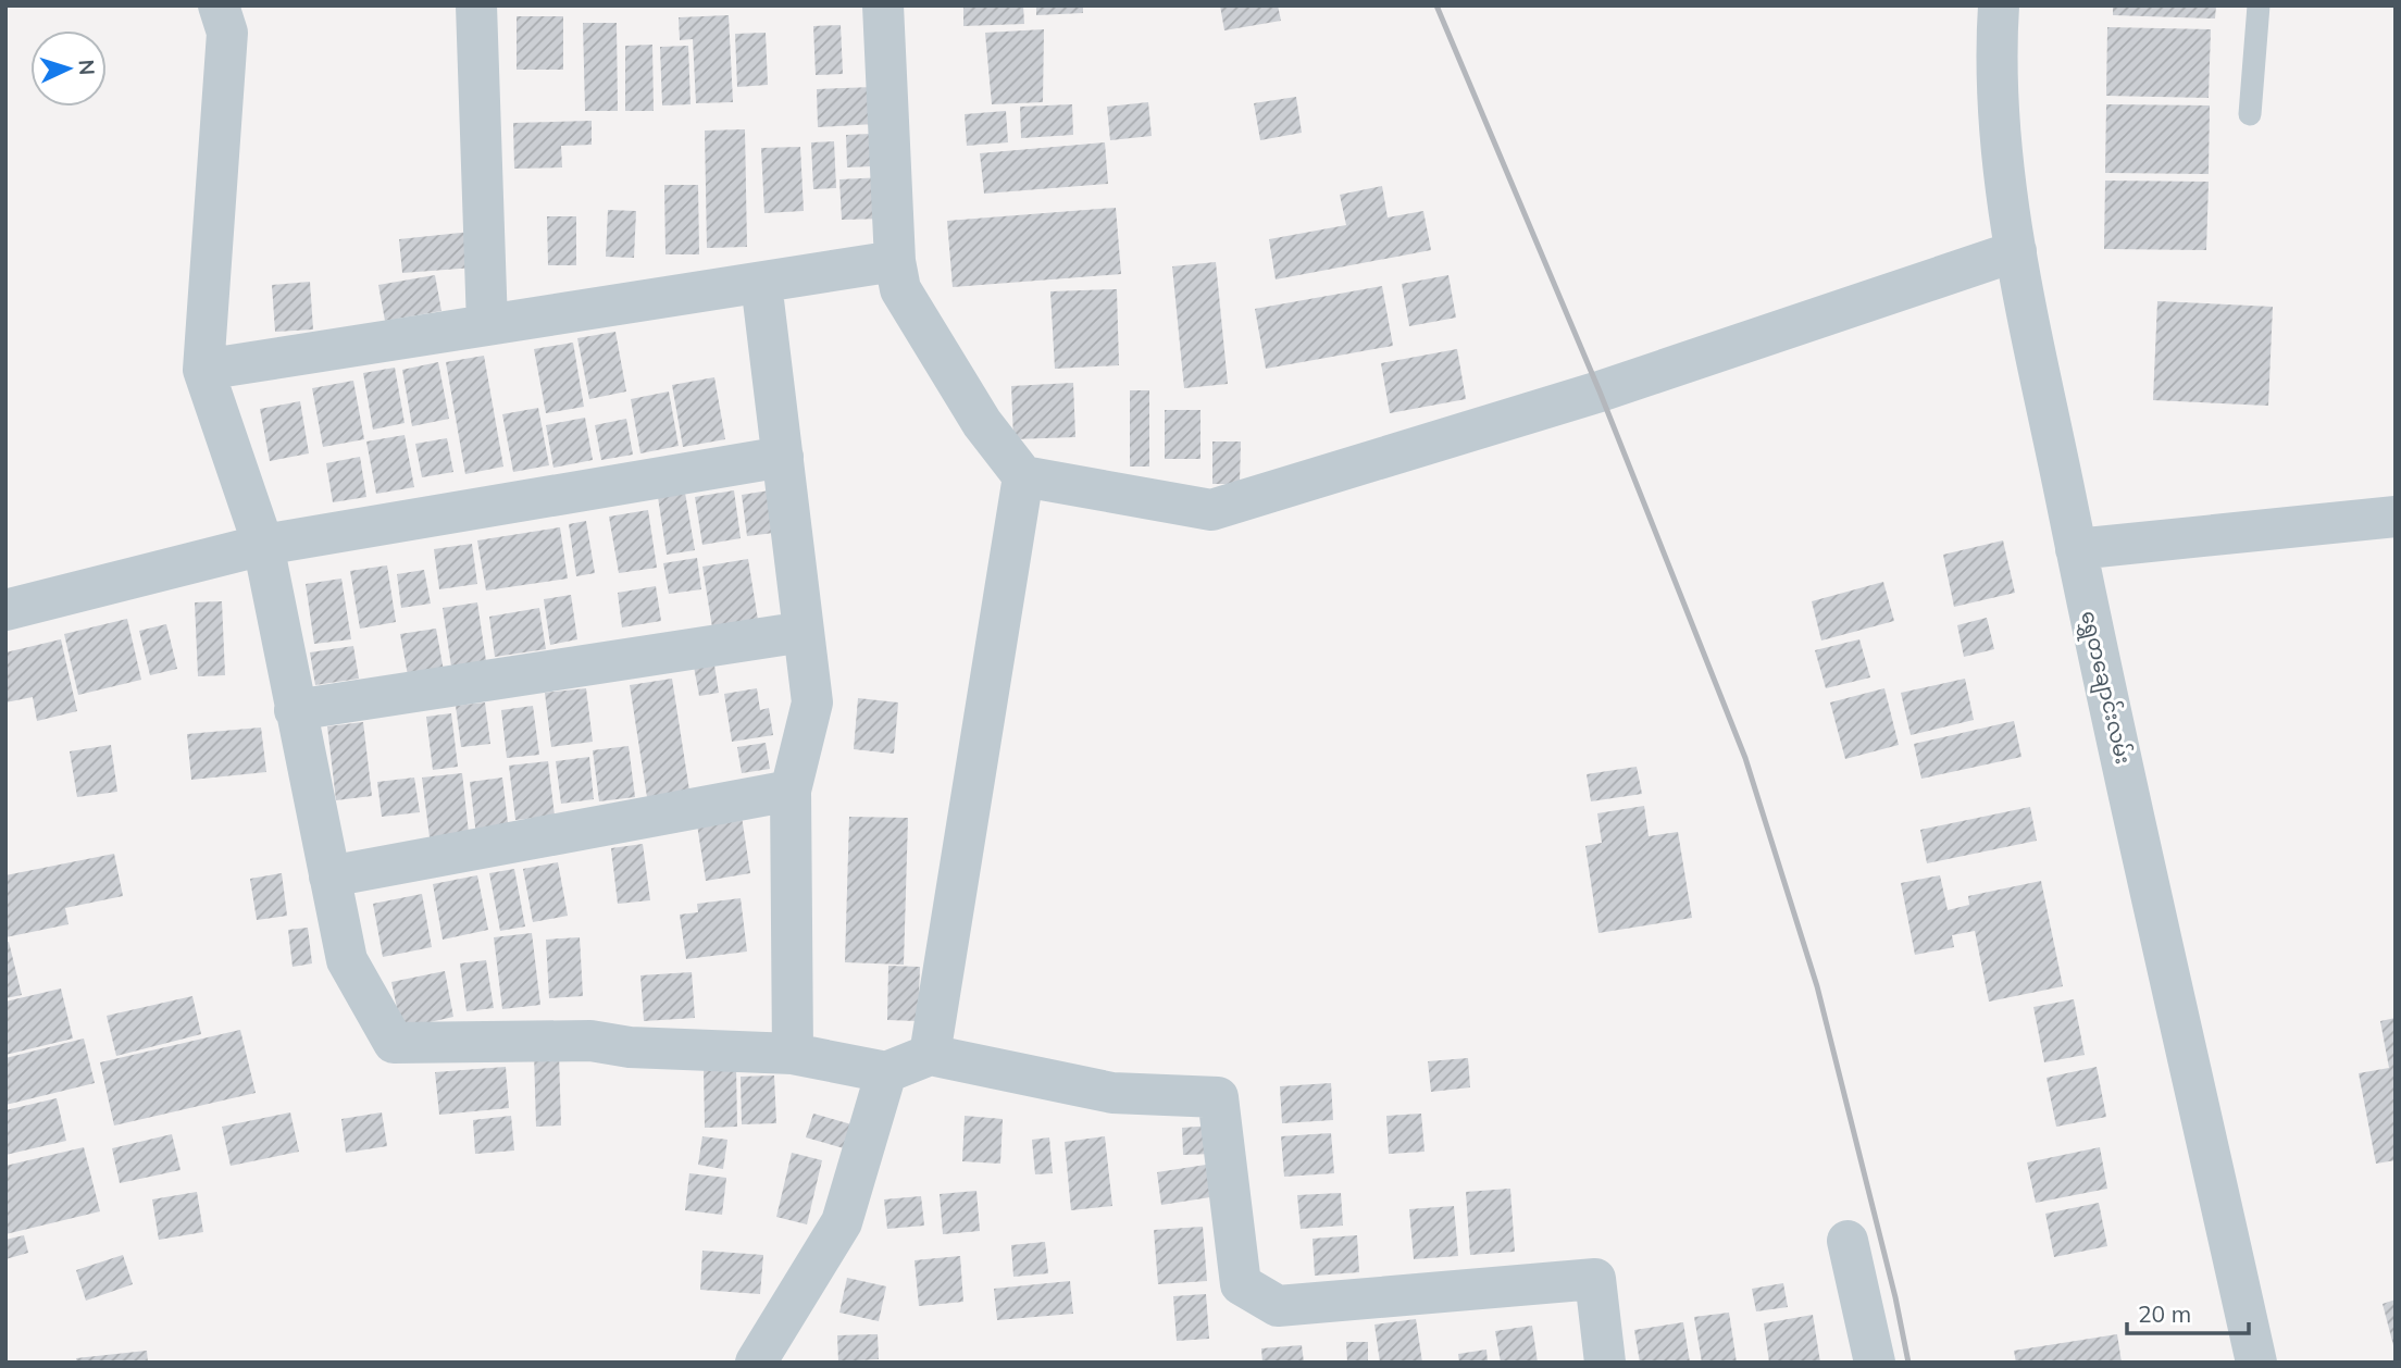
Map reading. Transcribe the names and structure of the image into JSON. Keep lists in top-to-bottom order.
{
  "streets": {
    "street": ["ရွှေတချောင်းလမ်း"]
  },
  "scale_bar": "20 m",
  "north": "right"
}
